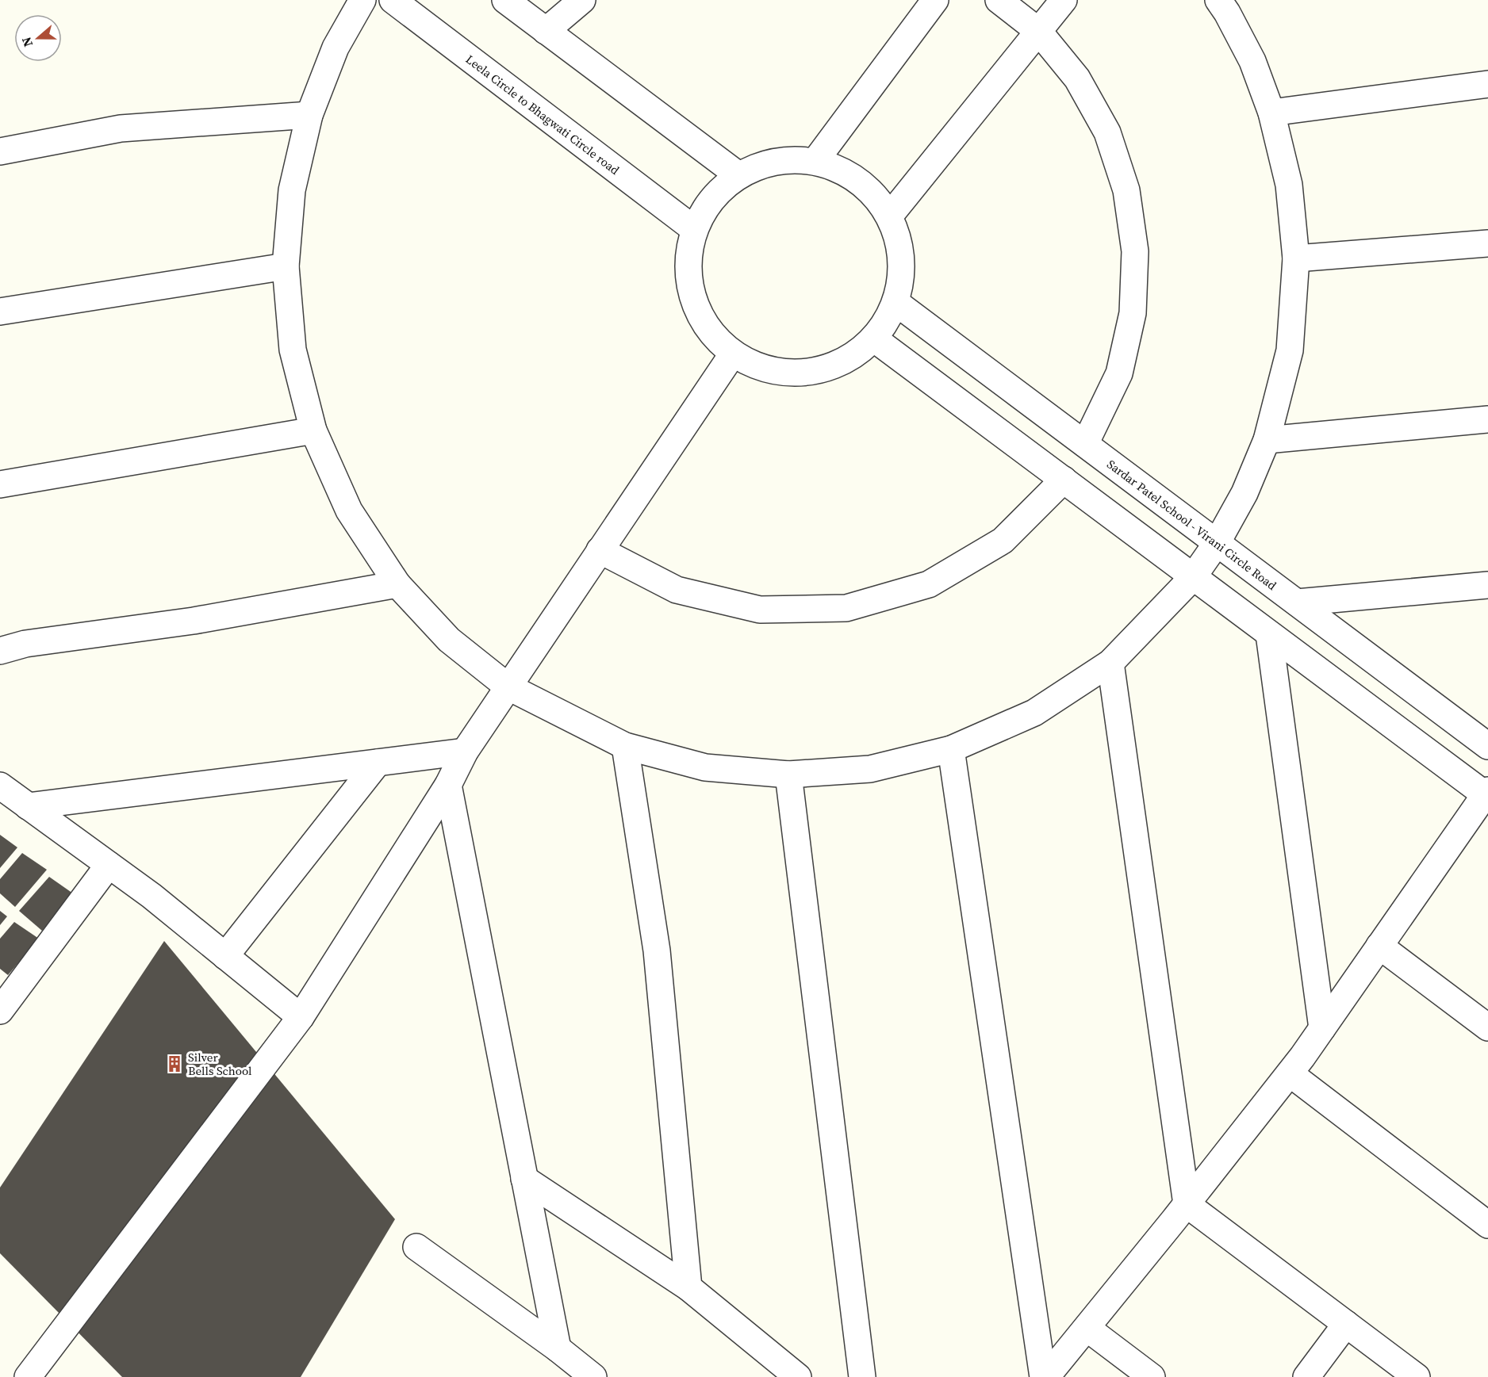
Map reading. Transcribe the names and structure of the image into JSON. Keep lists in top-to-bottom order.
{
  "streets": {
    "street": ["Leela Circle to Bhagwati Circle road", "Sardar Patel School - Virani Circle Road"]
  },
  "places": {
    "building": ["Silver Bells School"]
  },
  "north": "left"
}
